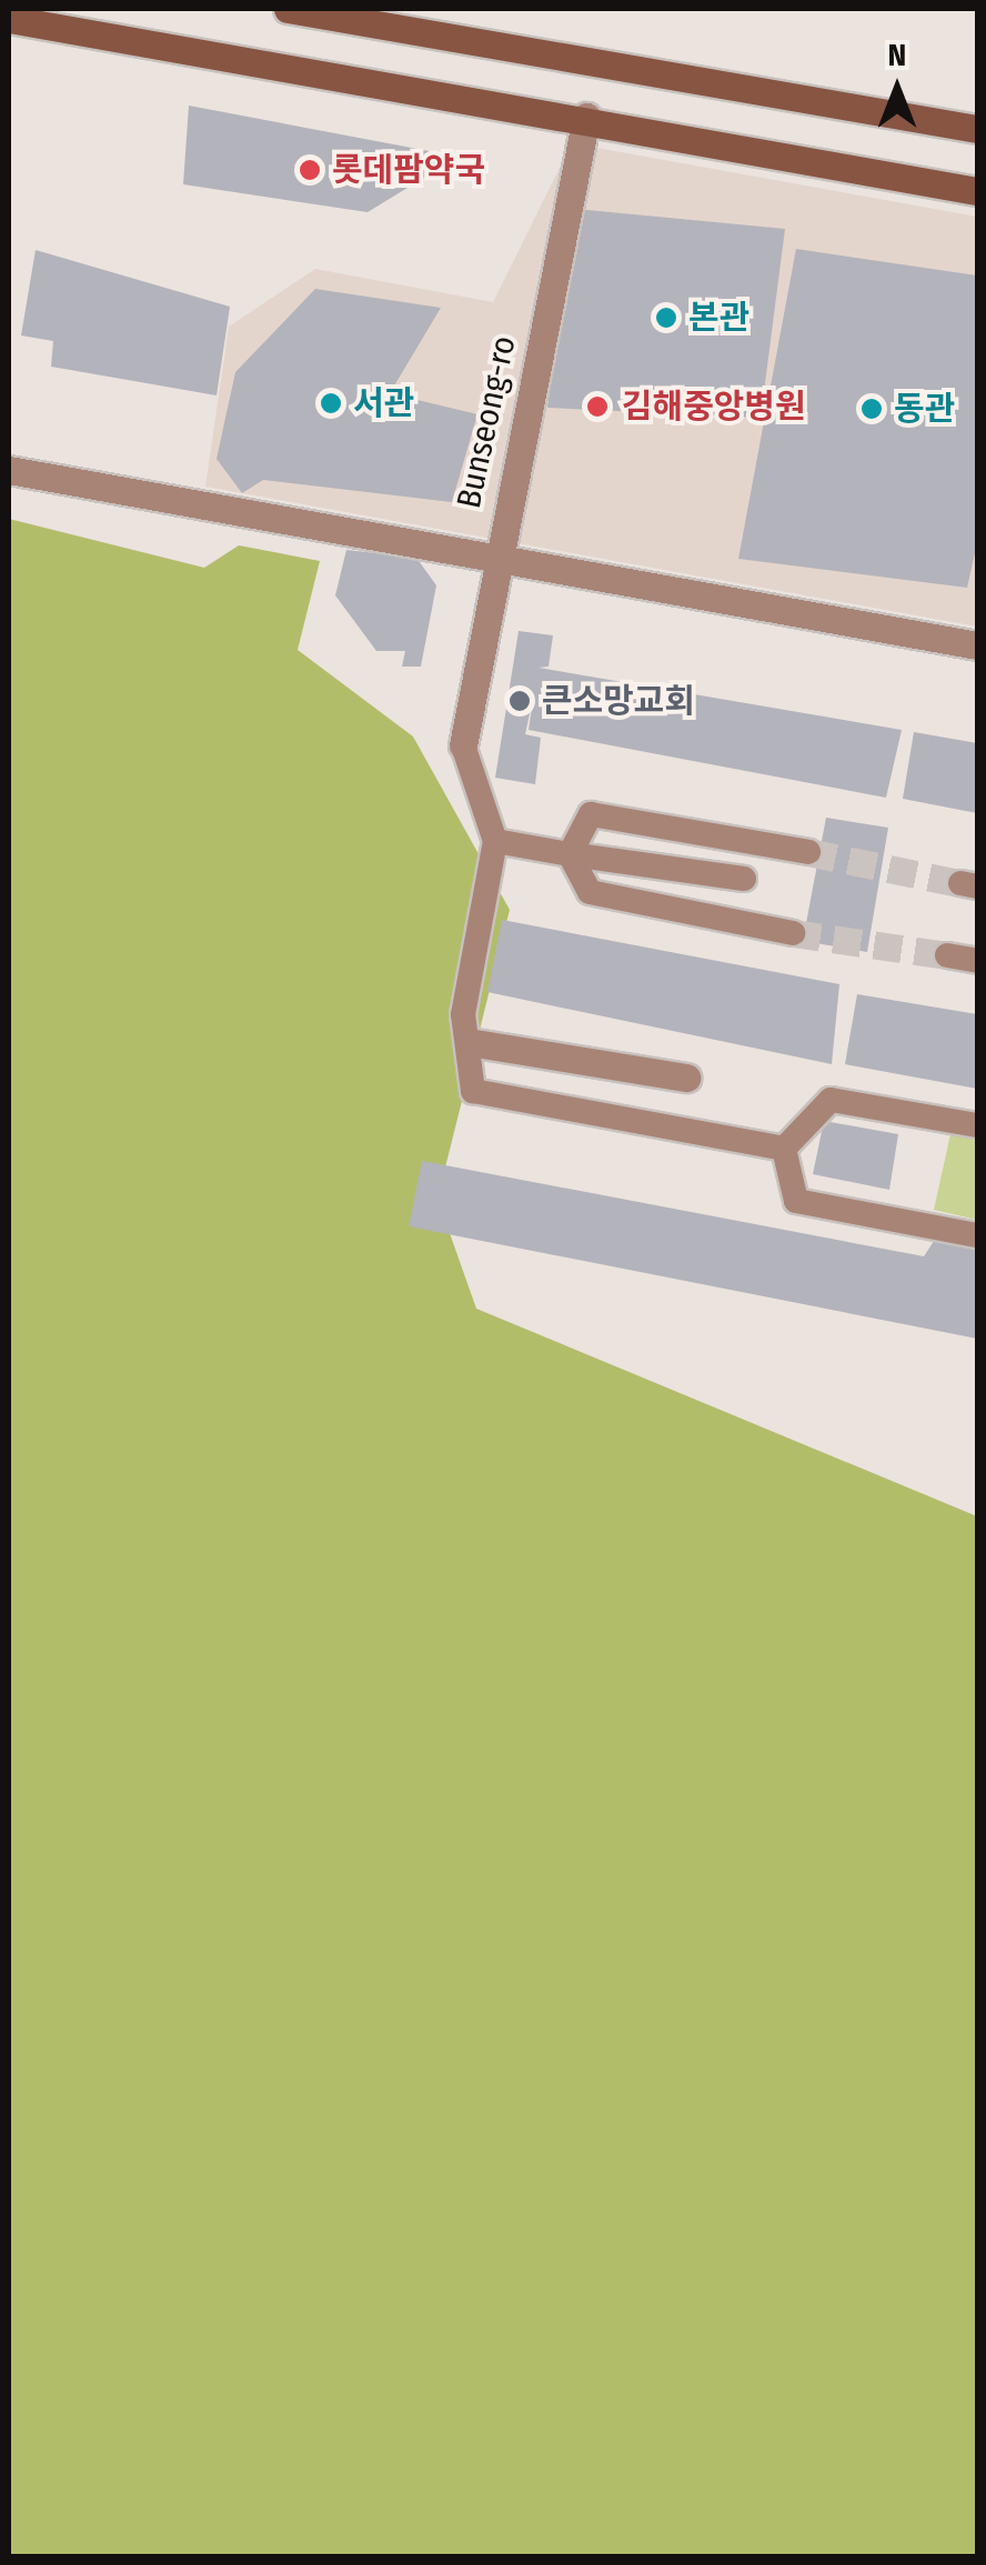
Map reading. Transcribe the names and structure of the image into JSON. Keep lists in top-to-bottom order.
{
  "streets": {
    "street": ["Bunseong-ro"]
  },
  "places": [
    "롯데팜약국",
    "본관",
    "서관",
    "김해중앙병원",
    "동관",
    "큰소망교회"
  ],
  "north": "top"
}
